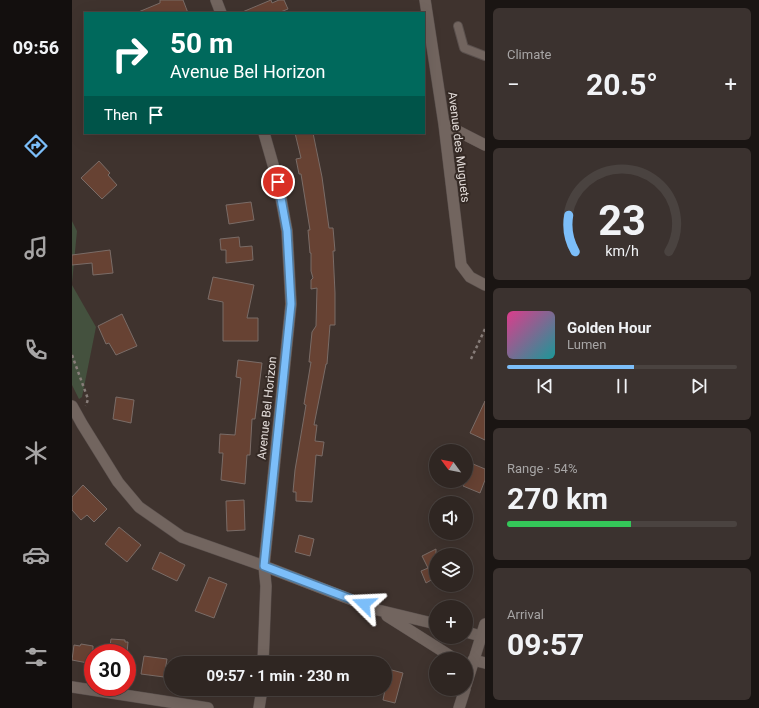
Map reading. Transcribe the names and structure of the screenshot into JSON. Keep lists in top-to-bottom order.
{
  "streets": {
    "street": ["Avenue des Muguets", "Avenue Bel Horizon"]
  },
  "north": "top left",
  "page": {
    "tabs": "09:56",
    "tile": [
      "Climate",
      ["Range · 54%", "270 km"],
      ["Arrival", "09:57"]
    ],
    "turn": ["50 m", "Avenue Bel Horizon"],
    "heat": ["−", "20.5°", "+"],
    "then": "Then",
    "song": ["Golden Hour", "Lumen"],
    "map_buttons": ["+", "−"],
    "limit": "30",
    "trip": "09:57 · 1 min · 230 m",
    "gauge": ["23", "km/h"]
  }
}
